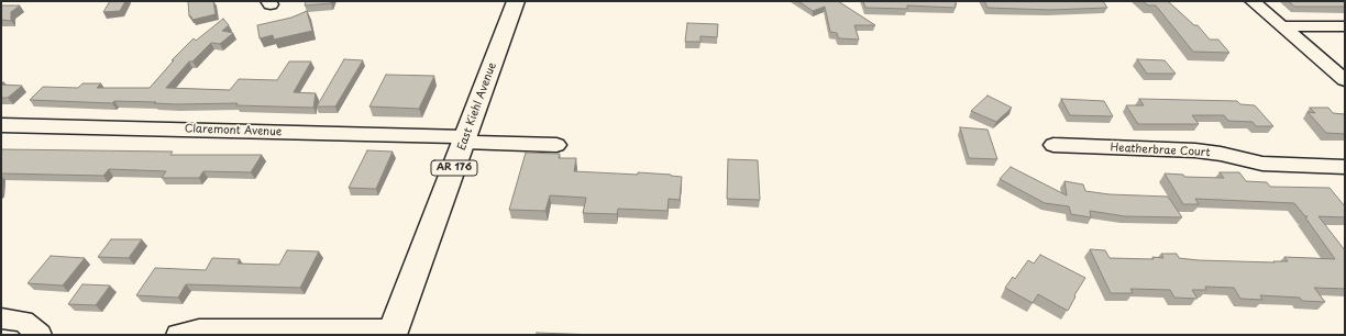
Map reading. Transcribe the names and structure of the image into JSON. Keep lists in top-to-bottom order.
{
  "streets": {
    "main road": ["East Kiehl Avenue", "AR 176"],
    "street": ["Claremont Avenue", "Heatherbrae Court"]
  },
  "crossings": [
    ["East Kiehl Avenue", "Claremont Avenue"]
  ]
}
